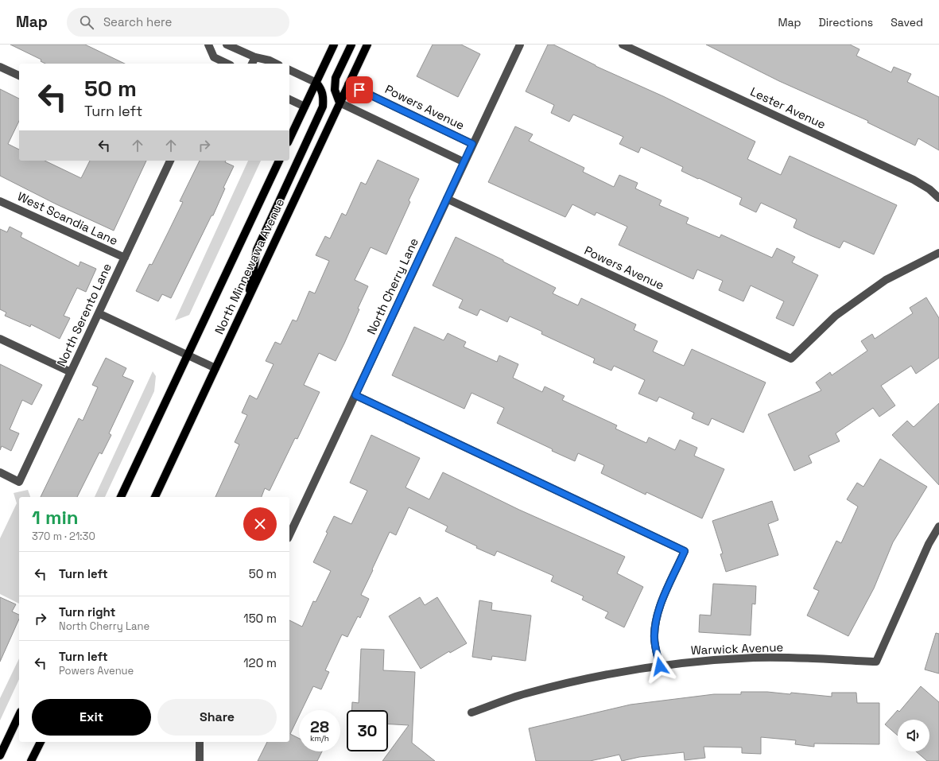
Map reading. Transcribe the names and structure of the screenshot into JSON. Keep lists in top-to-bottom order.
{
  "streets": {
    "main road": ["North Minnewawa Avenue"],
    "street": [
      "Powers Avenue",
      "Lester Avenue",
      "West Scandia Lane",
      "North Cherry Lane",
      "North Serento Lane",
      "Warwick Avenue"
    ]
  },
  "crossings": [
    ["Powers Avenue", "North Minnewawa Avenue"],
    ["Powers Avenue", "North Cherry Lane"],
    ["West Scandia Lane", "North Serento Lane"]
  ],
  "page": {
    "header": "Map",
    "search": "Search here",
    "nav": ["Map", "Directions", "Saved"],
    "turn": ["50 m", "Turn left"],
    "heading": ["1 min", "370 m · 21:30"],
    "list": [
      {
        "name": "Turn left",
        "value": "50 m"
      },
      {
        "name": "Turn right",
        "note": "North Cherry Lane",
        "value": "150 m"
      },
      {
        "name": "Turn left",
        "note": "Powers Avenue",
        "value": "120 m"
      }
    ],
    "buttons": ["Exit", "Share"],
    "speed": "28 km/h",
    "limit": "30"
  }
}
